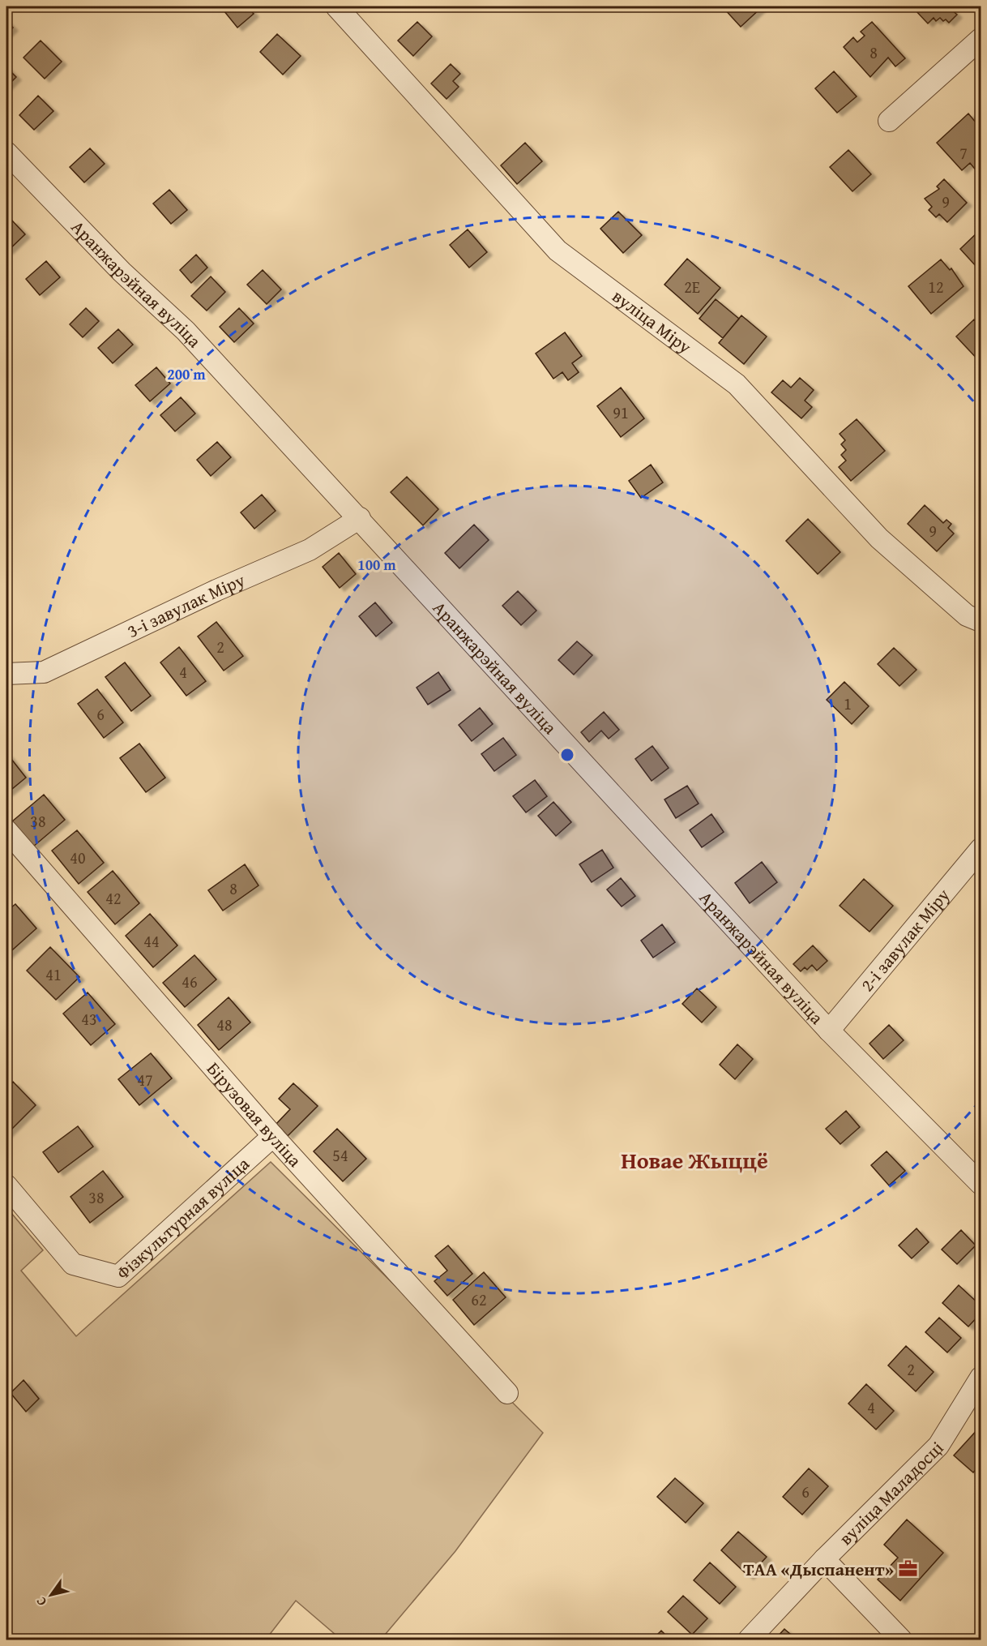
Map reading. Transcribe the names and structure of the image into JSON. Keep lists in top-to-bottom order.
{
  "streets": {
    "street": [
      "Аранжарэйная вуліца",
      "вуліца Міру",
      "3-і завулак Міру",
      "2-і завулак Міру",
      "Бірузовая вуліца",
      "Фізкультурная вуліца",
      "вуліца Маладосці"
    ]
  },
  "crossings": [
    ["Аранжарэйная вуліца", "3-і завулак Міру"],
    ["Аранжарэйная вуліца", "2-і завулак Міру"],
    ["Бірузовая вуліца", "Фізкультурная вуліца"]
  ],
  "districts": ["Новае Жыццё"],
  "places": {
    "office": ["ТАА «Дыспанент»"]
  },
  "house_numbers": [
    "8",
    "7",
    "9",
    "2Е",
    "12",
    "91",
    "9",
    "2",
    "4",
    "1",
    "6",
    "38",
    "40",
    "8",
    "42",
    "44",
    "41",
    "46",
    "43",
    "48",
    "47",
    "54",
    "38",
    "62",
    "2",
    "4",
    "6"
  ],
  "north": "bottom left",
  "rings": ["200 m", "100 m"]
}
